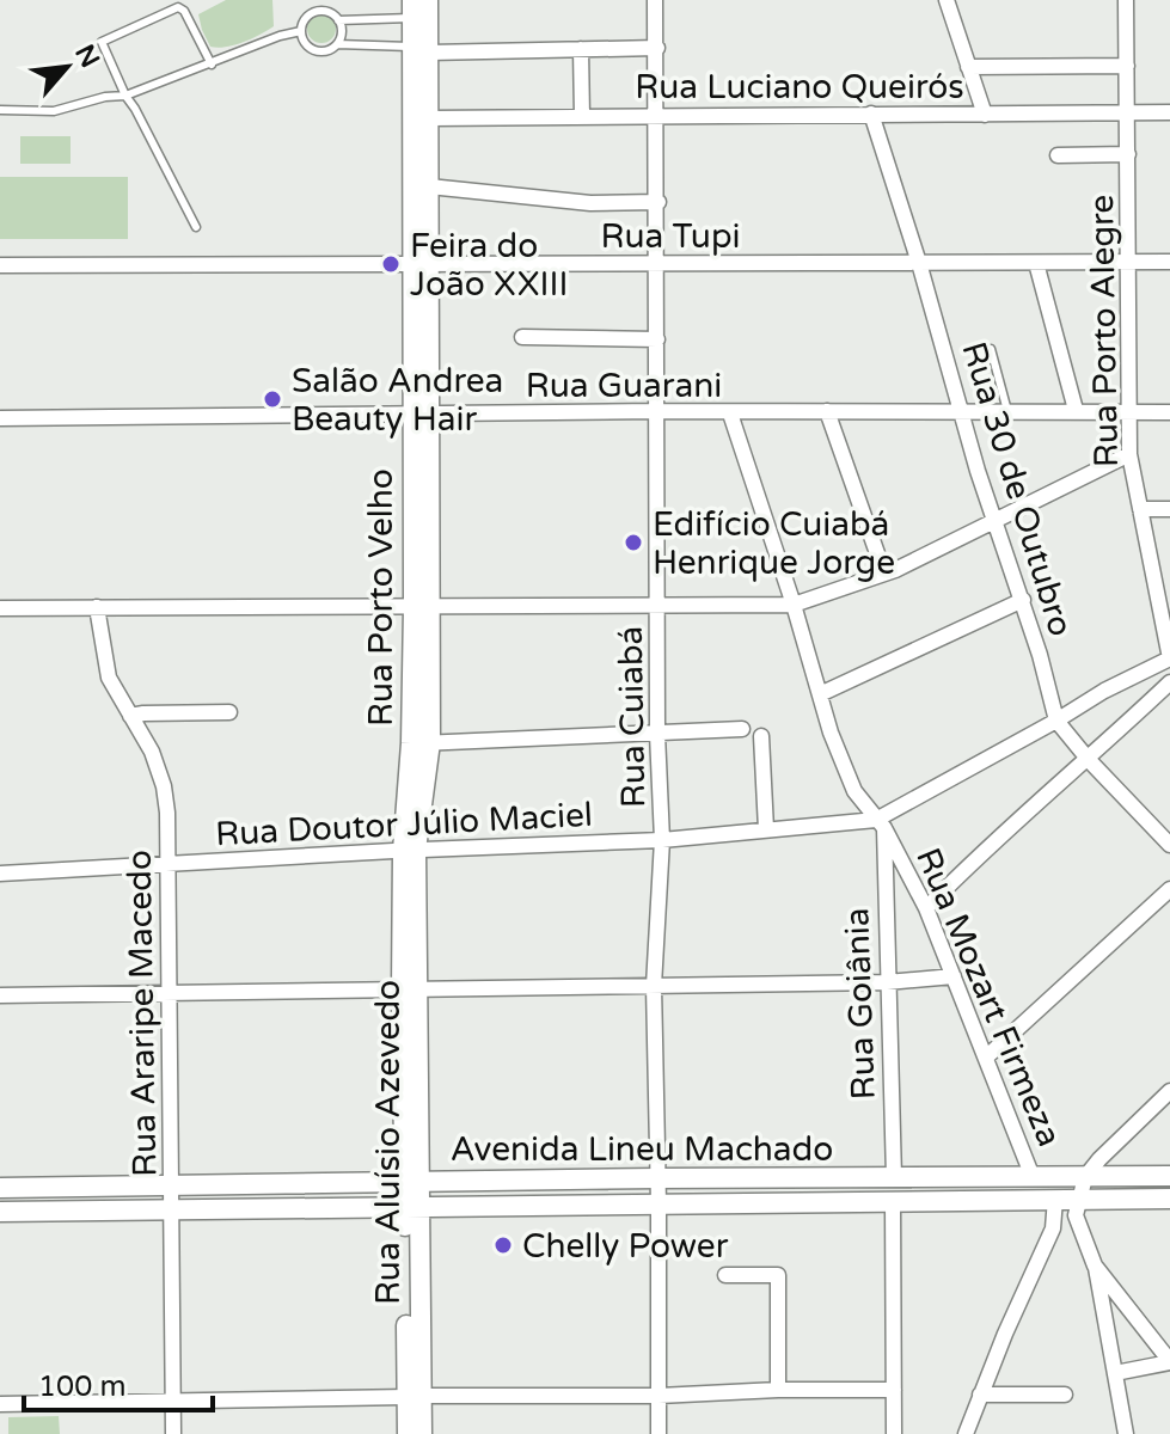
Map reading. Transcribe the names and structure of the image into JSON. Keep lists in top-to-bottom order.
{
  "streets": {
    "street": [
      "Rua Luciano Queirós",
      "Rua Tupi",
      "Rua Porto Alegre",
      "Rua Guarani",
      "Rua 30 de Outubro",
      "Rua Porto Velho",
      "Rua Cuiabá",
      "Rua Doutor Júlio Maciel",
      "Rua Mozart Firmeza",
      "Rua Goiânia",
      "Rua Araripe Macedo",
      "Rua Aluísio Azevedo",
      "Avenida Lineu Machado"
    ]
  },
  "crossings": [
    ["Rua Luciano Queirós", "Rua Porto Alegre"],
    ["Rua Luciano Queirós", "Rua 30 de Outubro"],
    ["Rua Luciano Queirós", "Rua Porto Velho"],
    ["Rua Luciano Queirós", "Rua Cuiabá"],
    ["Rua Tupi", "Rua Porto Alegre"],
    ["Rua Tupi", "Rua 30 de Outubro"],
    ["Rua Tupi", "Rua Porto Velho"],
    ["Rua Tupi", "Rua Cuiabá"],
    ["Rua Porto Alegre", "Rua Guarani"],
    ["Rua Porto Alegre", "Rua Doutor Júlio Maciel"],
    ["Rua Guarani", "Rua 30 de Outubro"],
    ["Rua Guarani", "Rua Porto Velho"],
    ["Rua Guarani", "Rua Cuiabá"],
    ["Rua Guarani", "Rua Mozart Firmeza"],
    ["Rua 30 de Outubro", "Rua Doutor Júlio Maciel"],
    ["Rua Porto Velho", "Rua Doutor Júlio Maciel"],
    ["Rua Porto Velho", "Rua Aluísio Azevedo"],
    ["Rua Cuiabá", "Rua Doutor Júlio Maciel"],
    ["Rua Cuiabá", "Avenida Lineu Machado"],
    ["Rua Doutor Júlio Maciel", "Rua Mozart Firmeza"],
    ["Rua Doutor Júlio Maciel", "Rua Goiânia"],
    ["Rua Doutor Júlio Maciel", "Rua Araripe Macedo"],
    ["Rua Doutor Júlio Maciel", "Rua Aluísio Azevedo"],
    ["Rua Mozart Firmeza", "Rua Goiânia"],
    ["Rua Mozart Firmeza", "Avenida Lineu Machado"],
    ["Rua Goiânia", "Avenida Lineu Machado"],
    ["Rua Araripe Macedo", "Avenida Lineu Machado"],
    ["Rua Aluísio Azevedo", "Avenida Lineu Machado"]
  ],
  "places": [
    "Feira do João XXIII",
    "Salão Andrea Beauty Hair",
    "Edifício Cuiabá Henrique Jorge",
    "Chelly Power"
  ],
  "scale_bar": "100 m",
  "north": "top right"
}
